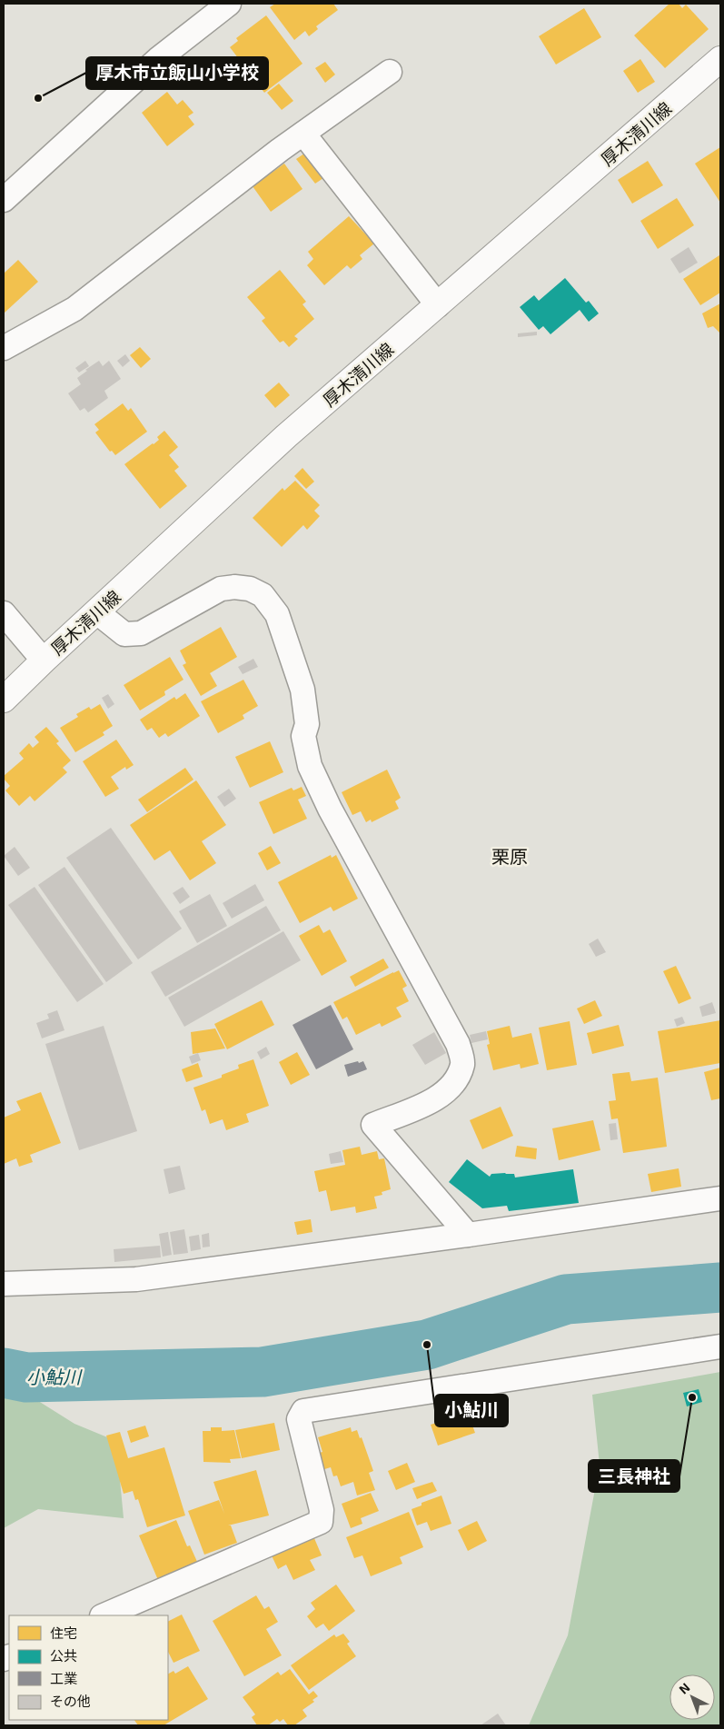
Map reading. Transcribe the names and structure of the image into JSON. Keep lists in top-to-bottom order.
{
  "streets": {
    "main road": ["厚木清川線"]
  },
  "districts": ["栗原"],
  "water": ["小鮎川"],
  "places": ["厚木市立飯山小学校", "小鮎川", "三長神社"],
  "legend": [
    "住宅",
    "公共",
    "工業",
    "その他"
  ],
  "north": "top left"
}
